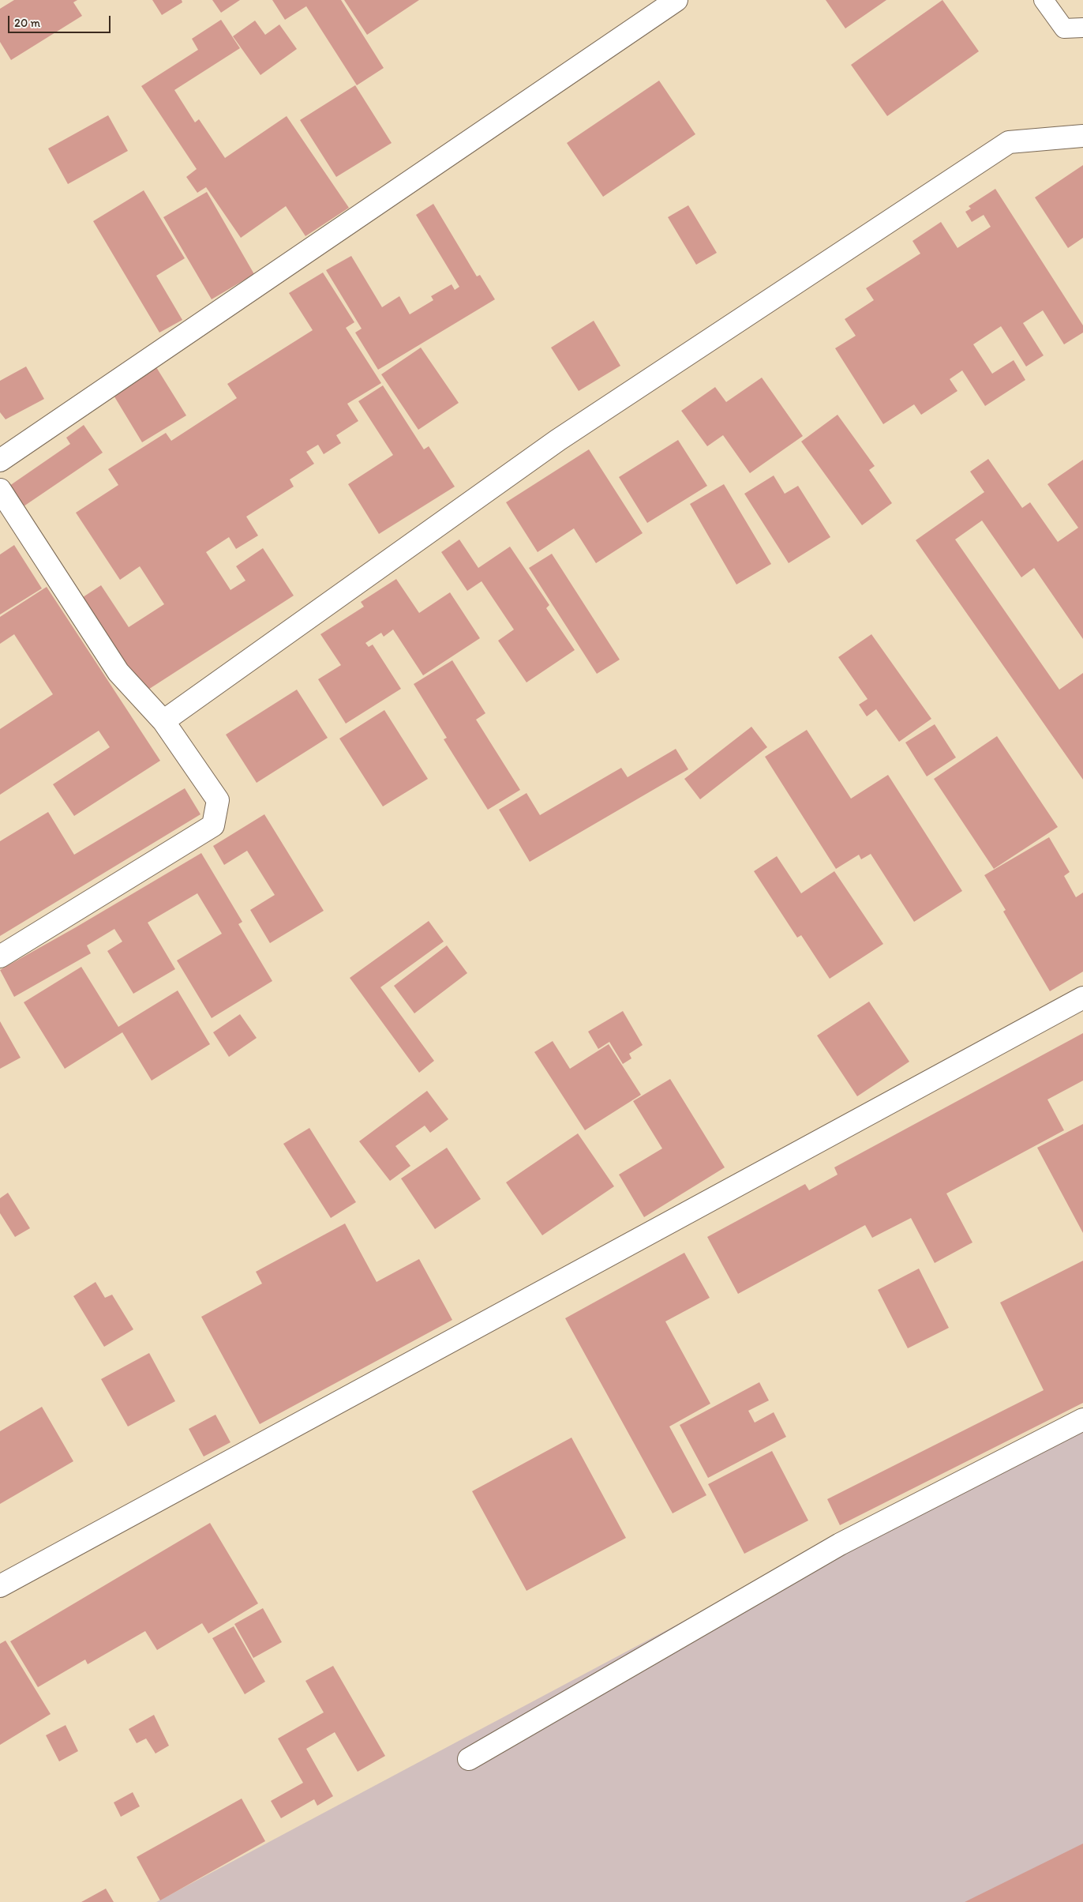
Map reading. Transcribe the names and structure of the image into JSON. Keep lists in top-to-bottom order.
{
  "scale_bar": "20 m"
}
